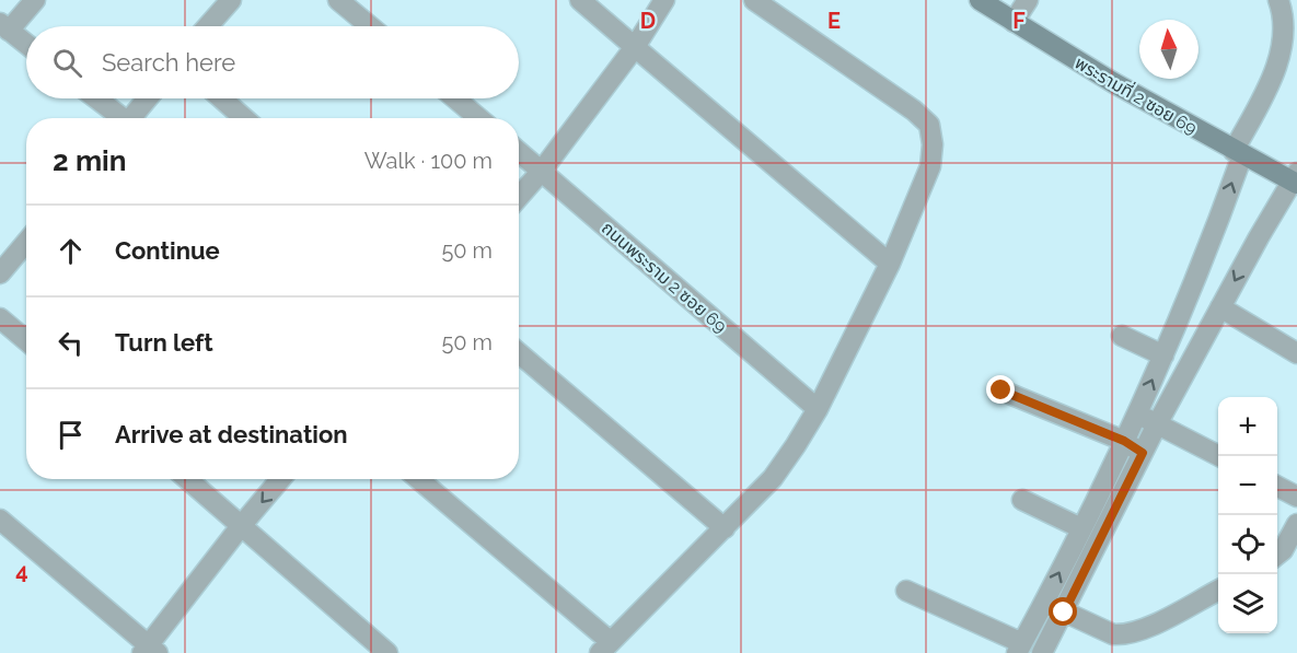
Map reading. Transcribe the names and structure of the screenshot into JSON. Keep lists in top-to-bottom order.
{
  "streets": {
    "street": ["พระรามที่ 2 ซอย 69", "ถนนพระราม 2 ซอย 69"]
  },
  "north": "top",
  "page": {
    "search": "Search here",
    "heading": ["2 min", "Walk · 100 m"],
    "list": [
      ["Continue", "50 m"],
      ["Turn left", "50 m"],
      "Arrive at destination"
    ],
    "map_buttons": ["+", "−"]
  },
  "grid": {
    "columns": ["D", "E", "F"],
    "rows": ["4"]
  }
}
